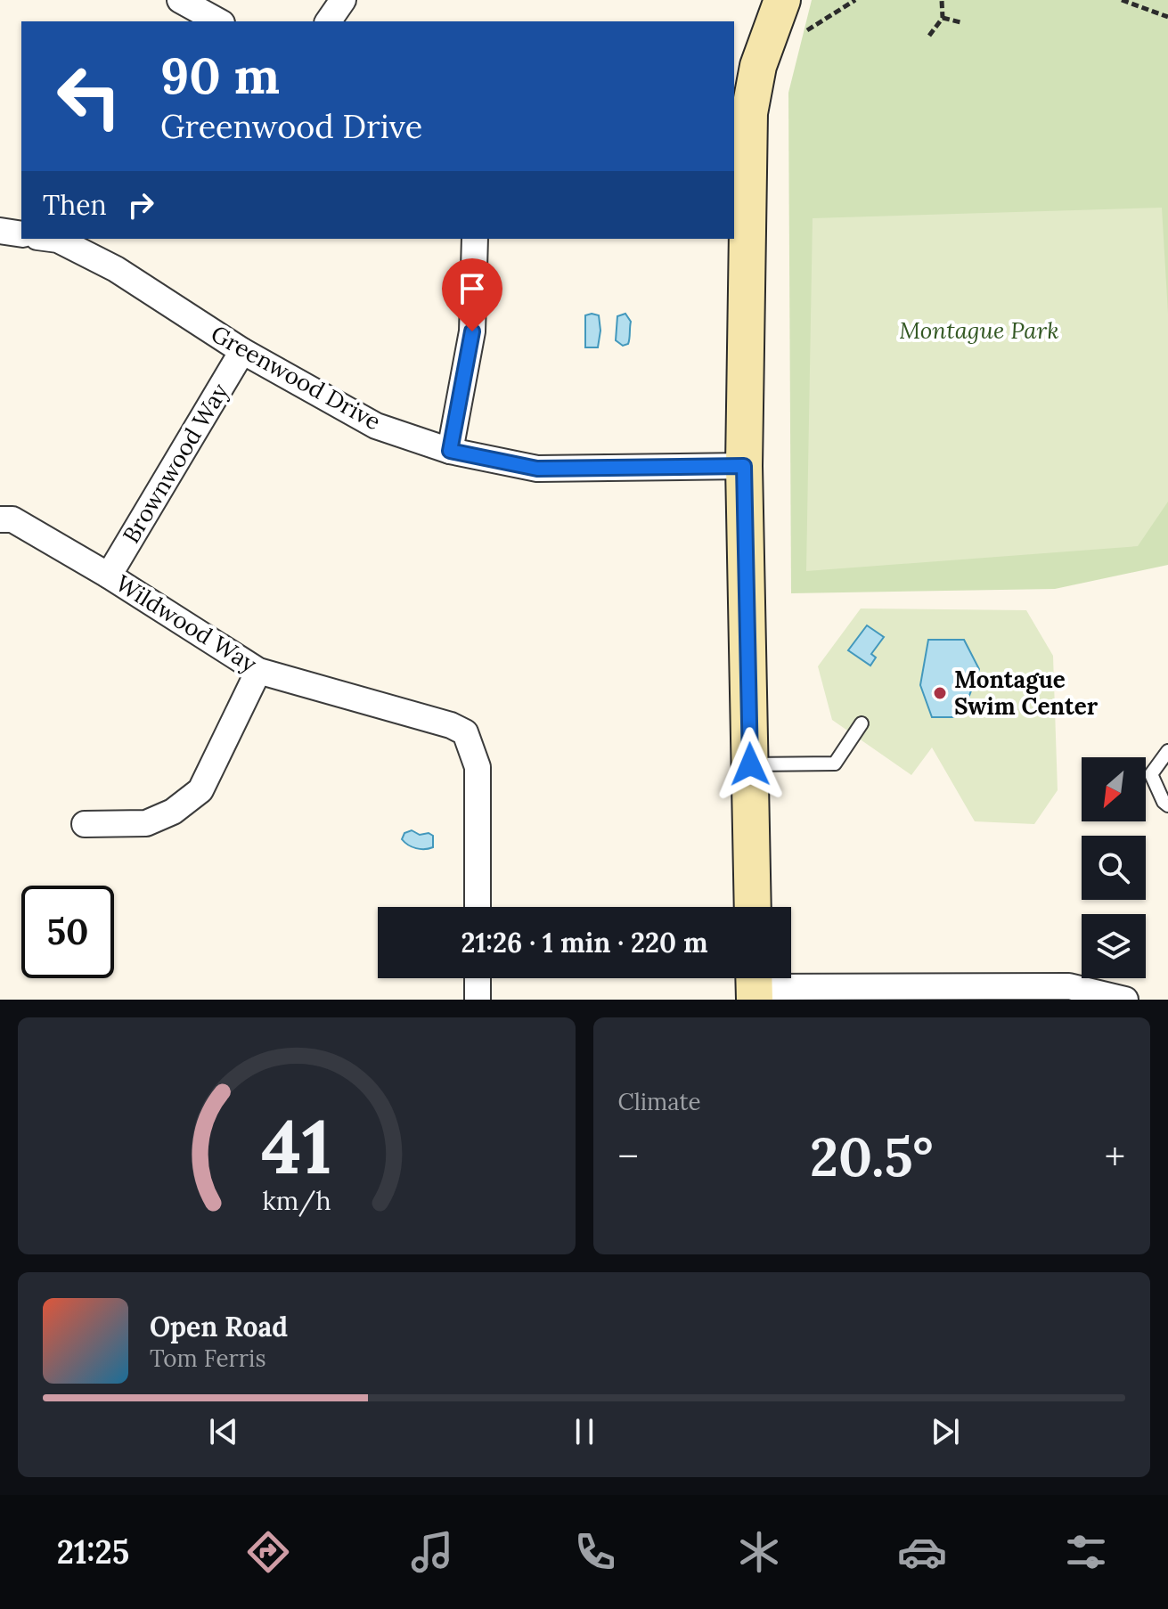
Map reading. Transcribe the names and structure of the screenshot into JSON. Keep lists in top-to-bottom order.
{
  "streets": {
    "street": ["Greenwood Drive", "Brownwood Way", "Wildwood Way"]
  },
  "crossings": [
    ["Greenwood Drive", "Brownwood Way"],
    ["Brownwood Way", "Wildwood Way"]
  ],
  "parks": ["Montague Park"],
  "places": ["Montague Swim Center"],
  "north": "bottom left",
  "page": {
    "turn": ["90 m", "Greenwood Drive"],
    "then": "Then",
    "limit": "50",
    "trip": "21:26 · 1 min · 220 m",
    "tile": "Climate",
    "heat": ["−", "20.5°", "+"],
    "song": ["Open Road", "Tom Ferris"],
    "tabs": "21:25",
    "gauge": ["41", "km/h"]
  }
}
